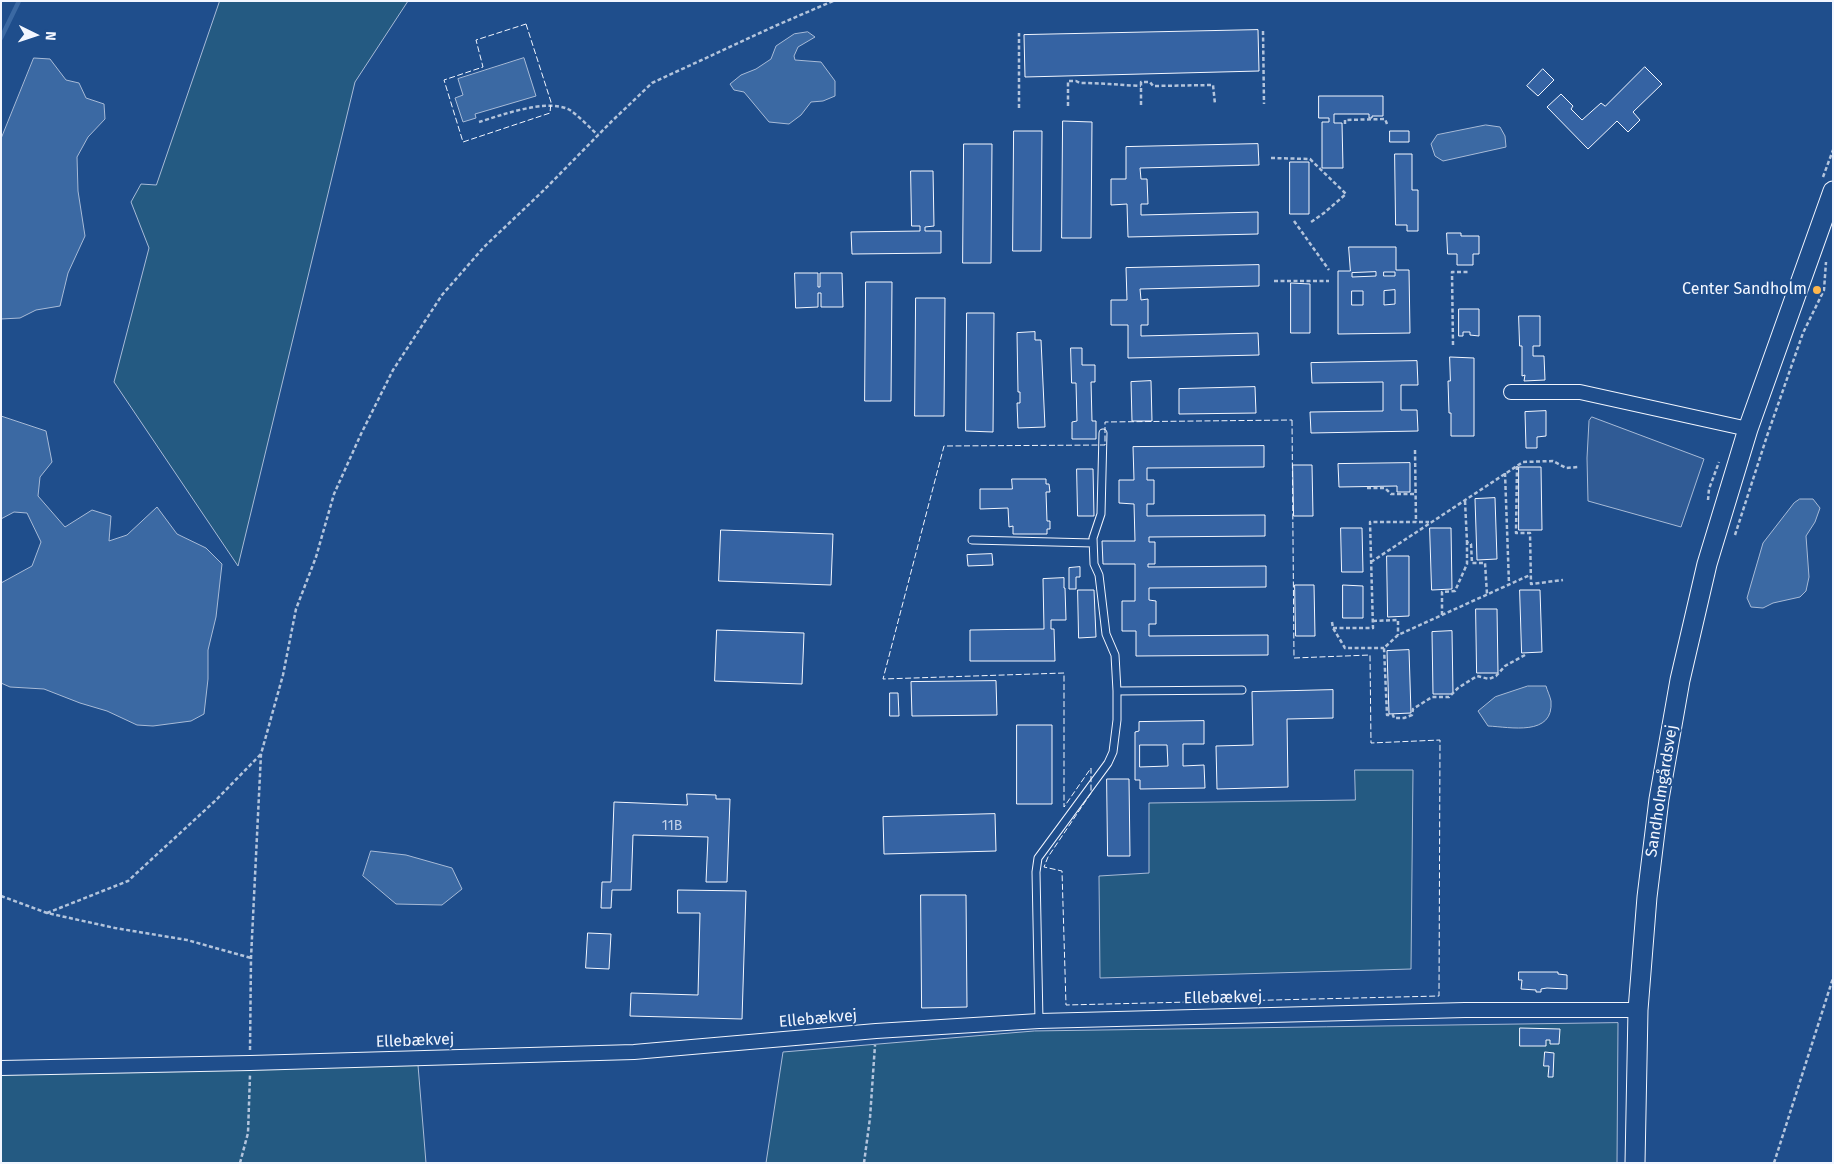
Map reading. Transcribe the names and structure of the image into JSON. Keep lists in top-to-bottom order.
{
  "streets": {
    "street": ["Sandholmgårdsvej", "Ellebækvej"]
  },
  "crossings": [
    ["Sandholmgårdsvej", "Ellebækvej"]
  ],
  "places": ["Center Sandholm"],
  "house_numbers": ["11B"],
  "north": "right"
}
